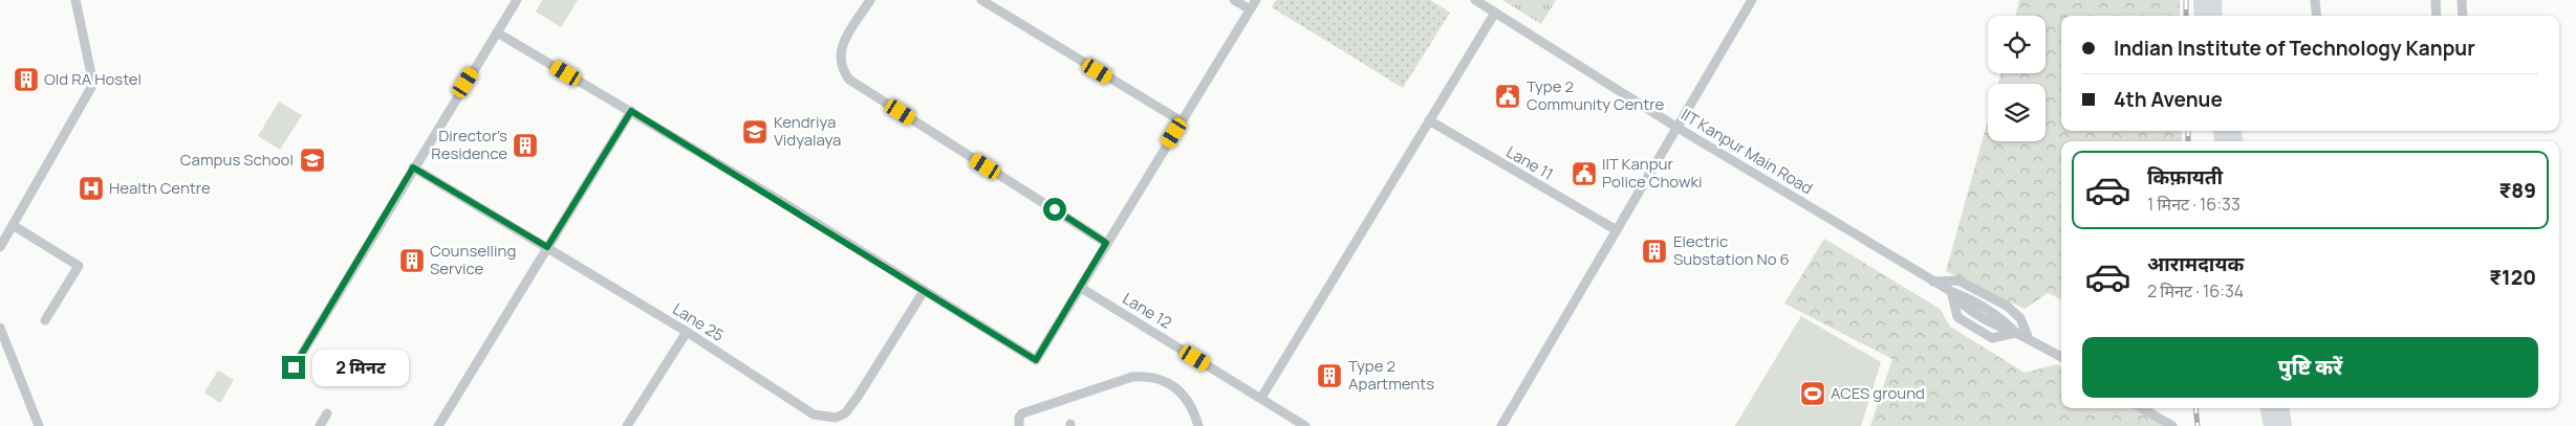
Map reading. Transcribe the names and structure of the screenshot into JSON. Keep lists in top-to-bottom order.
{
  "streets": {
    "street": [
      "IIT Kanpur Main Road",
      "Lane 11",
      "Lane 12",
      "Lane 25"
    ]
  },
  "places": {
    "building": [
      "Old RA Hostel",
      "Director's Residence",
      "Electric Substation No 6",
      "Counselling Service",
      "Type 2 Apartments"
    ],
    "public building": ["Type 2 Community Centre", "IIT Kanpur Police Chowki"],
    "school or university": ["Kendriya Vidyalaya", "Campus School"],
    "hospital": ["Health Centre"],
    "sports": ["ACES ground"]
  },
  "page": {
    "banner": ["Indian Institute of Technology Kanpur", "4th Avenue"],
    "list": [
      {
        "name": "किफ़ायती",
        "note": "1 मिनट · 16:33",
        "value": "₹89"
      },
      {
        "name": "आरामदायक",
        "note": "2 मिनट · 16:34",
        "value": "₹120"
      }
    ],
    "buttons": "पुष्टि करें",
    "bubble": "2 मिनट"
  }
}
